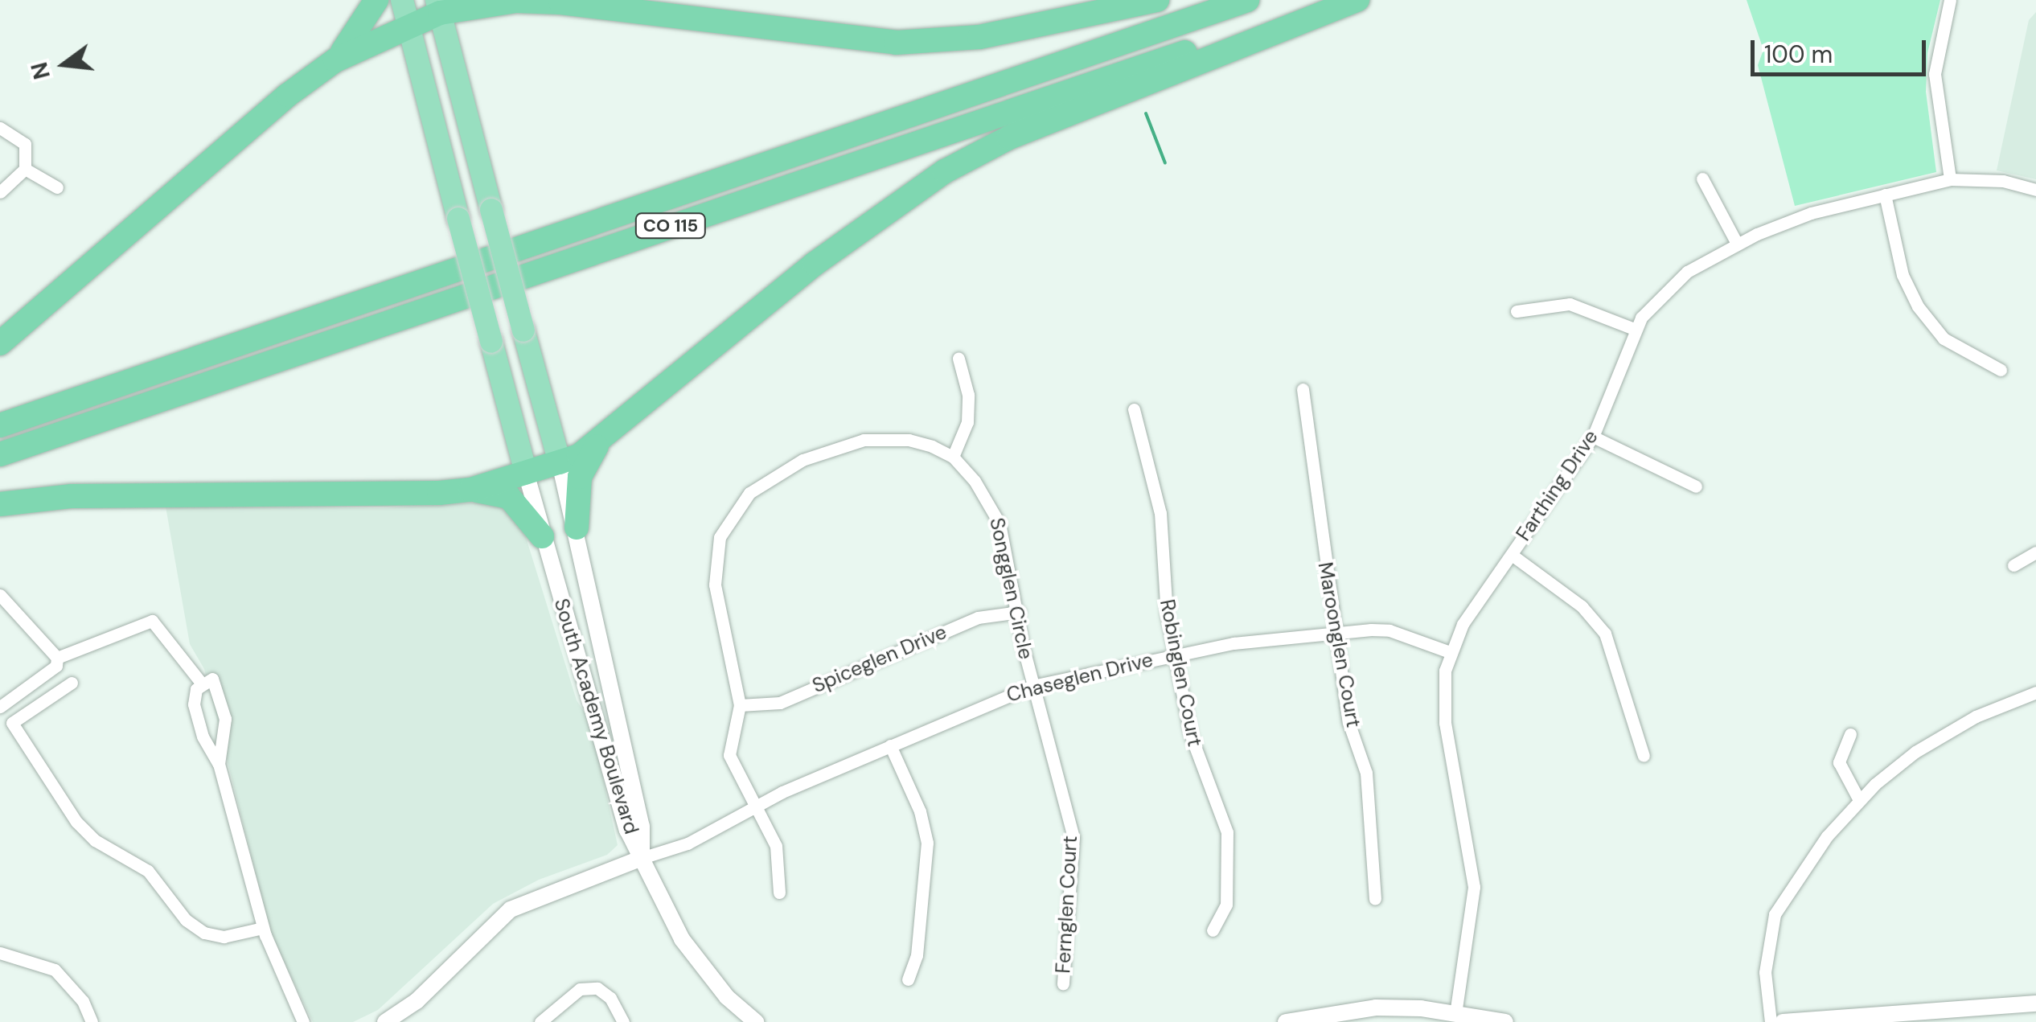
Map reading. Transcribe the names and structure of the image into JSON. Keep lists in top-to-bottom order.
{
  "streets": {
    "highway": ["CO 115", "South Academy Boulevard"],
    "street": [
      "Farthing Drive",
      "Songglen Circle",
      "Maroonglen Court",
      "Spiceglen Drive",
      "Robinglen Court",
      "Chaseglen Drive",
      "Fernglen Court"
    ]
  },
  "crossings": [
    ["Farthing Drive", "Chaseglen Drive"],
    ["Songglen Circle", "Spiceglen Drive"],
    ["Songglen Circle", "Chaseglen Drive"],
    ["Songglen Circle", "Fernglen Court"],
    ["Maroonglen Court", "Chaseglen Drive"],
    ["Robinglen Court", "Chaseglen Drive"],
    ["Chaseglen Drive", "South Academy Boulevard"],
    ["Chaseglen Drive", "Fernglen Court"]
  ],
  "scale_bar": "100 m",
  "north": "left"
}
